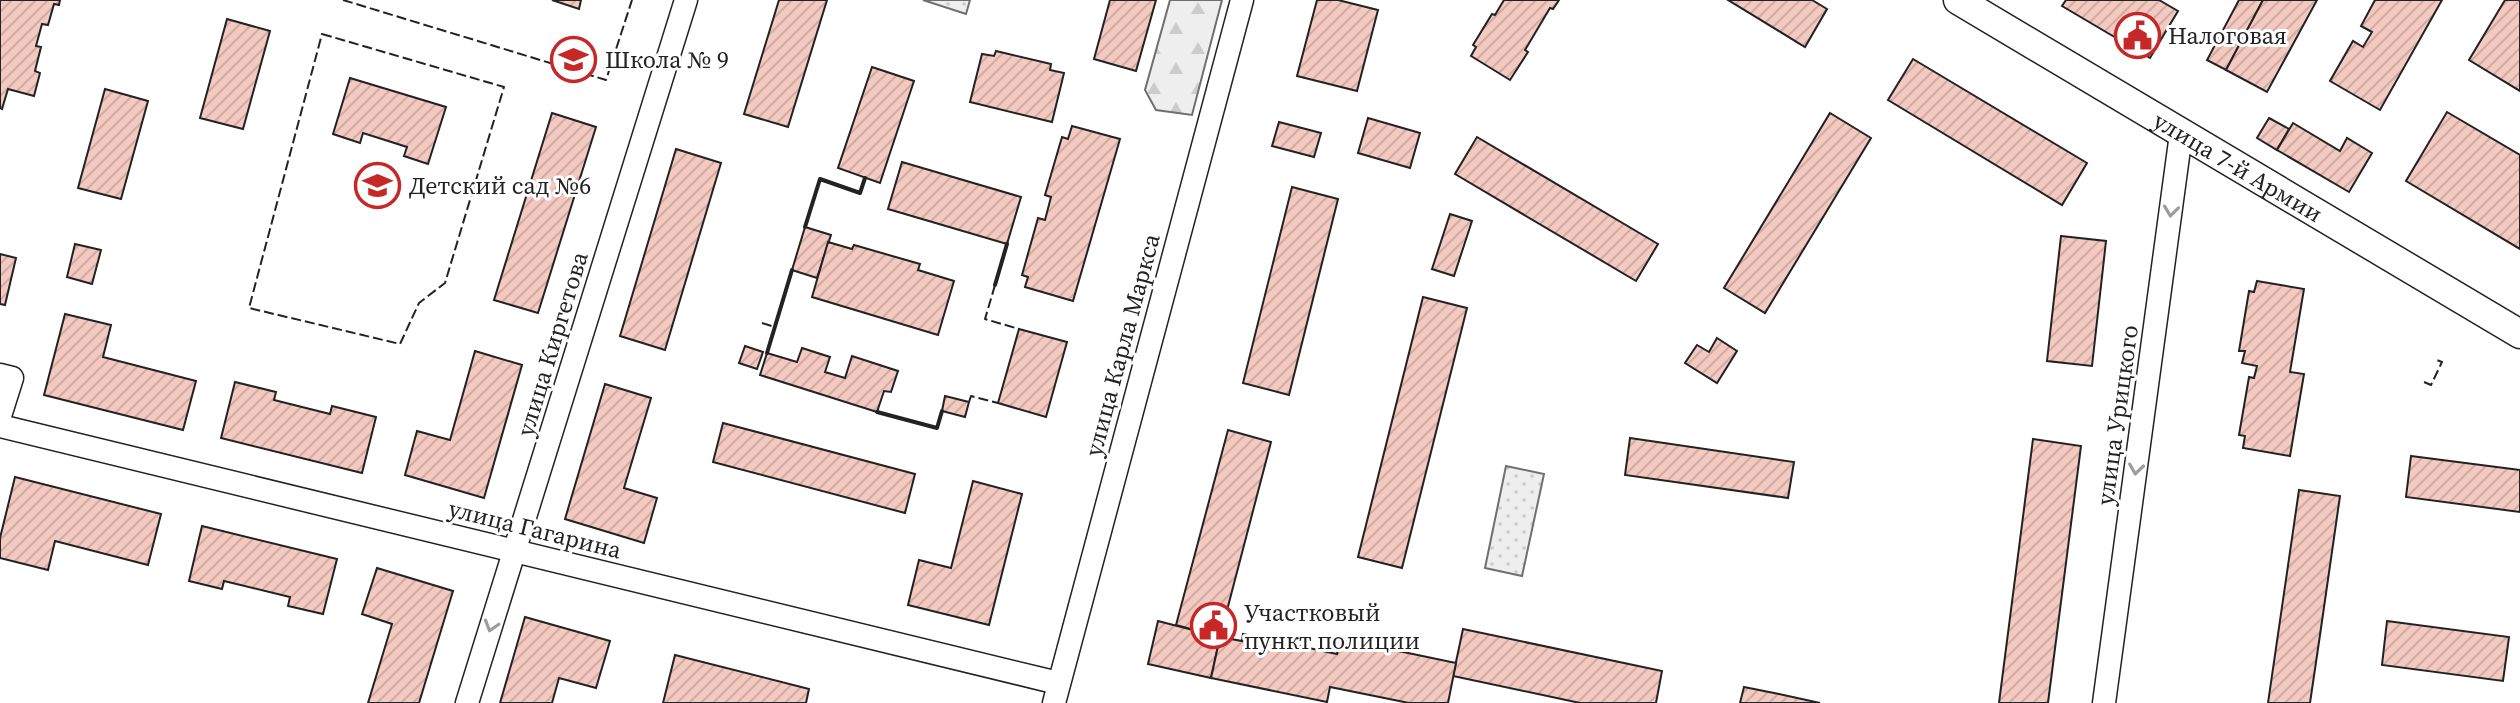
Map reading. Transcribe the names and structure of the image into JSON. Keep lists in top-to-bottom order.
{
  "streets": {
    "street": [
      "улица 7-й Армии",
      "улица Киргетова",
      "улица Карла Маркса",
      "улица Урицкого",
      "улица Гагарина"
    ]
  },
  "crossings": [
    ["улица 7-й Армии", "улица Урицкого"],
    ["улица Киргетова", "улица Гагарина"],
    ["улица Карла Маркса", "улица Гагарина"]
  ],
  "one_way": ["улица Урицкого"],
  "places": {
    "public building": ["Налоговая", "Участковый пункт полиции"],
    "school or university": ["Школа № 9", "Детский сад №6"]
  }
}
